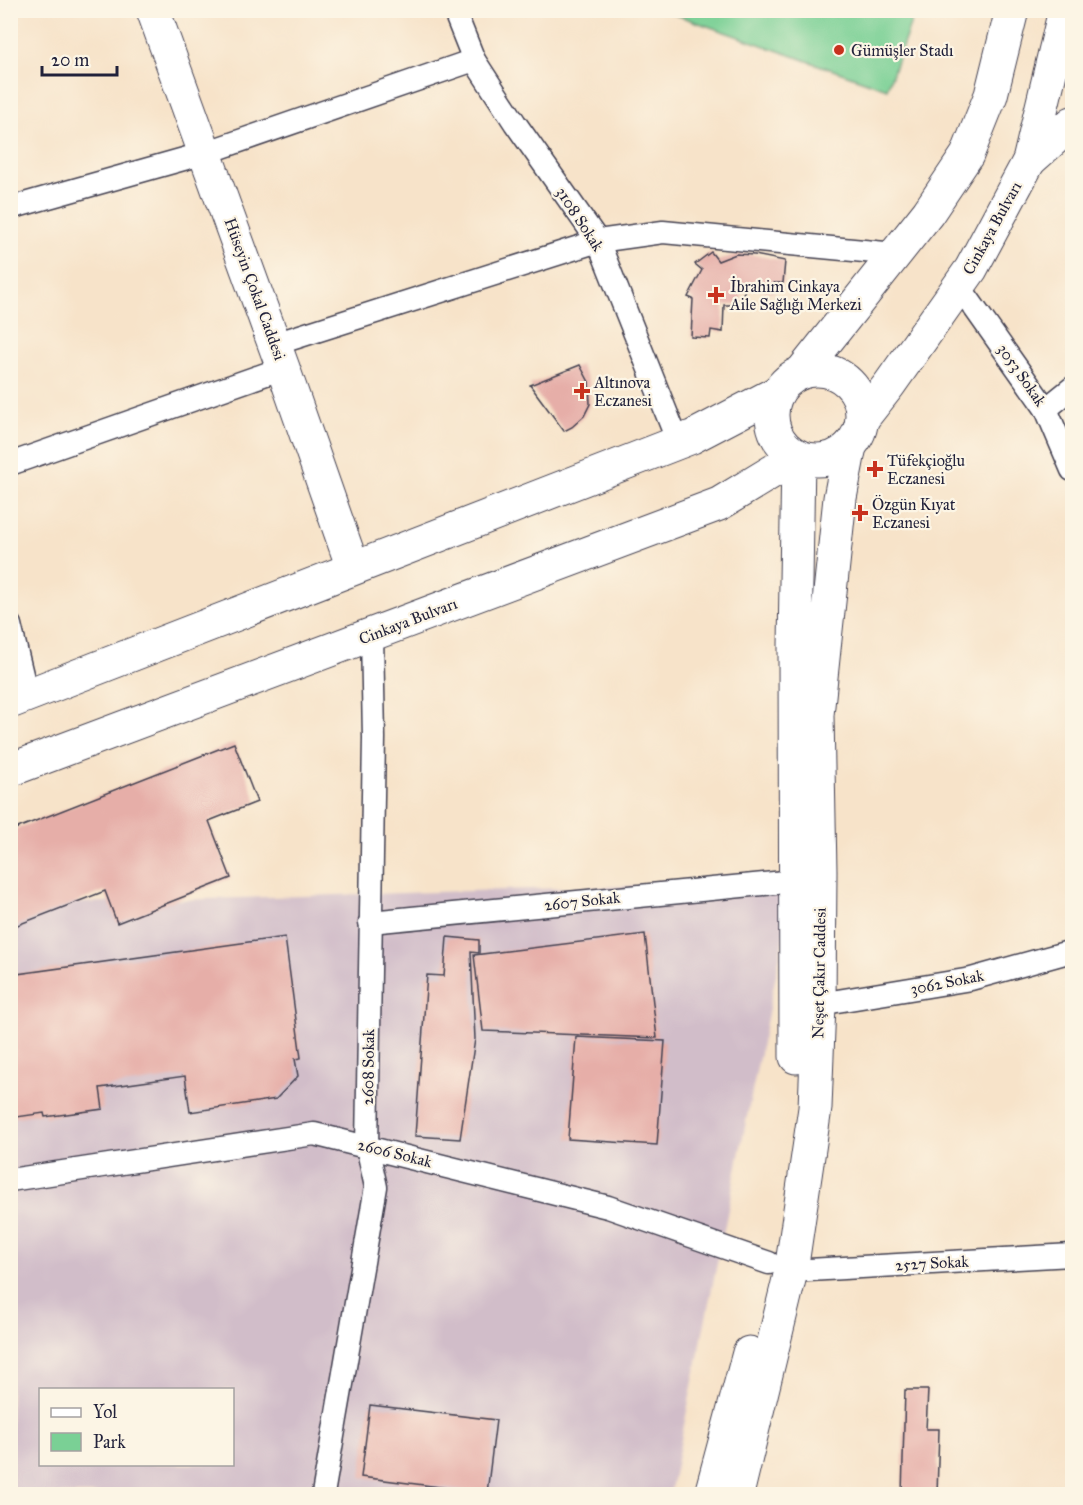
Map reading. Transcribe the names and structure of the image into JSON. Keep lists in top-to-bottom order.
{
  "streets": {
    "main road": ["Cinkaya Bulvarı", "Hüseyin Çokal Caddesi", "Neşet Çakır Caddesi"],
    "street": [
      "3108 Sokak",
      "3053 Sokak",
      "2607 Sokak",
      "3062 Sokak",
      "2608 Sokak",
      "2606 Sokak",
      "2527 Sokak"
    ]
  },
  "crossings": [
    ["Cinkaya Bulvarı", "3053 Sokak"],
    ["Cinkaya Bulvarı", "Neşet Çakır Caddesi"],
    ["Cinkaya Bulvarı", "2608 Sokak"],
    ["2607 Sokak", "Neşet Çakır Caddesi"],
    ["2607 Sokak", "2608 Sokak"],
    ["Neşet Çakır Caddesi", "3062 Sokak"],
    ["Neşet Çakır Caddesi", "2606 Sokak"],
    ["Neşet Çakır Caddesi", "2527 Sokak"],
    ["2608 Sokak", "2606 Sokak"],
    ["2606 Sokak", "2527 Sokak"]
  ],
  "places": {
    "other": ["Gümüşler Stadı"],
    "health": [
      "İbrahim Cinkaya Aile Sağlığı Merkezi",
      "Altınova Eczanesi",
      "Tüfekçioğlu Eczanesi",
      "Özgün Kıyat Eczanesi"
    ]
  },
  "legend": ["Yol", "Park"],
  "scale_bar": "20 m"
}
